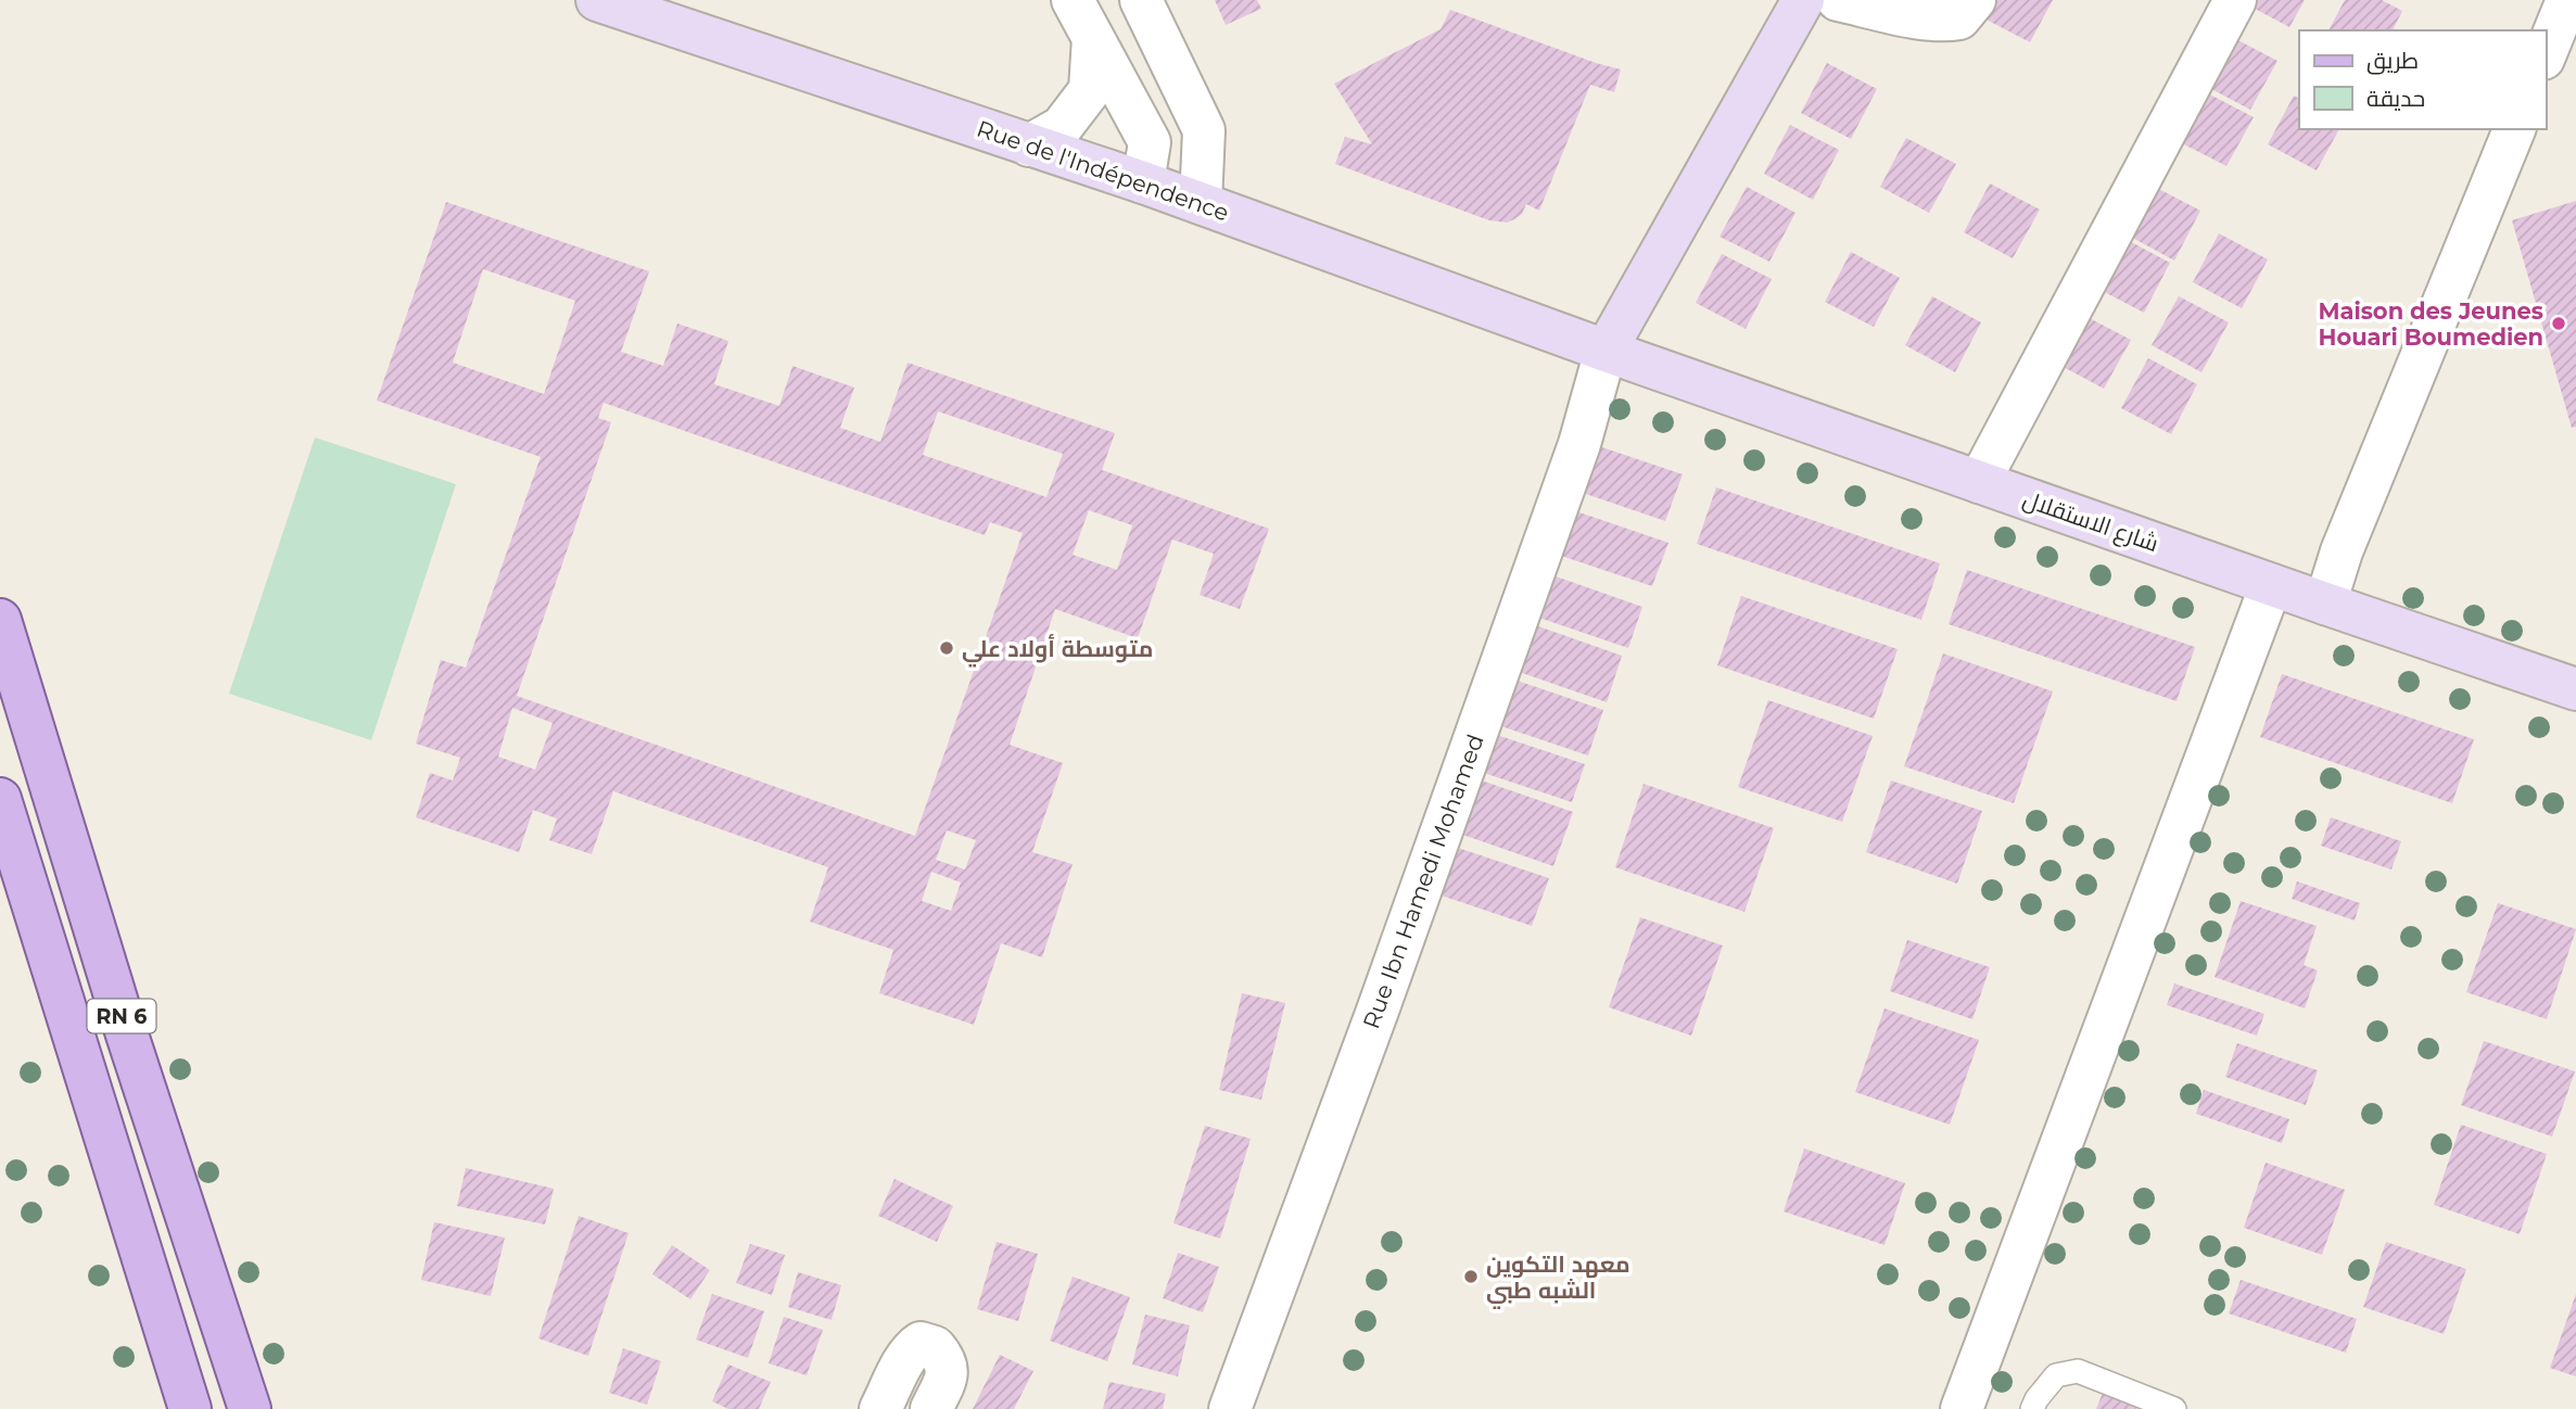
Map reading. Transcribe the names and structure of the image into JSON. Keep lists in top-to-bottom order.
{
  "streets": {
    "main road": ["RN 6"],
    "street": ["Rue de l'Indépendence", "شارع الاستقلال", "Rue Ibn Hamedi Mohamed"]
  },
  "crossings": [
    ["Rue de l'Indépendence", "شارع الاستقلال"],
    ["Rue de l'Indépendence", "Rue Ibn Hamedi Mohamed"],
    ["شارع الاستقلال", "Rue Ibn Hamedi Mohamed"]
  ],
  "places": ["Maison des Jeunes Houari Boumedien", "متوسطة أولاد علي", "معهد التكوين الشبه طبي"],
  "legend": ["طريق", "حديقة"]
}
